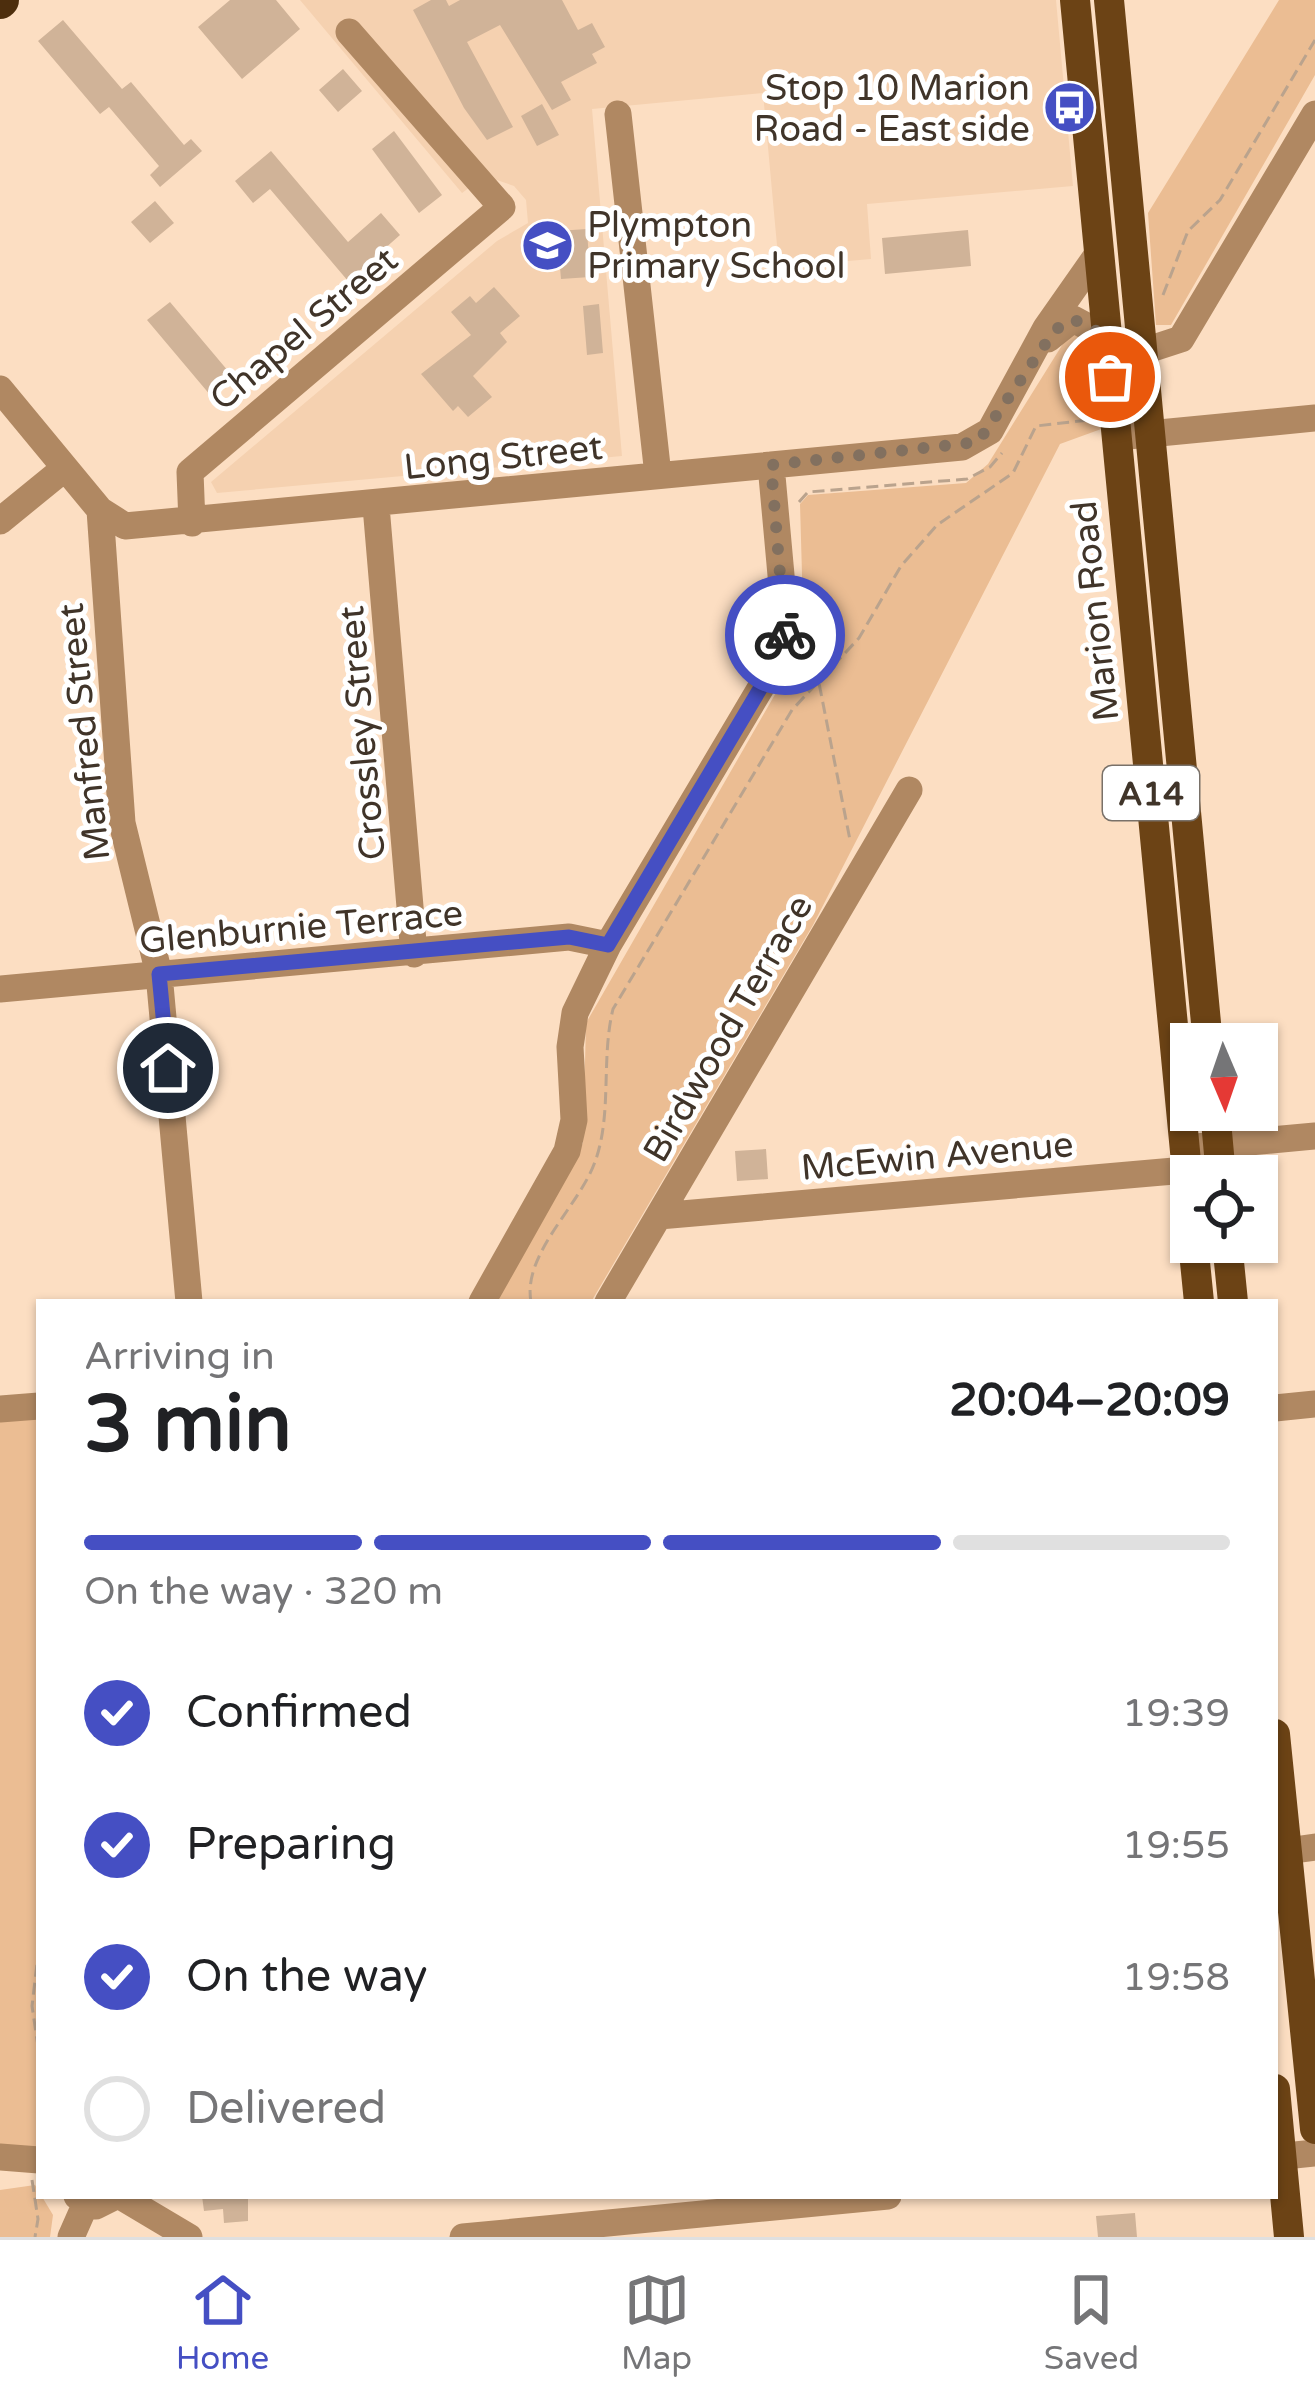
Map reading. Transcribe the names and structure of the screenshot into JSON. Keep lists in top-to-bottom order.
{
  "streets": {
    "main road": ["Marion Road", "A14"],
    "street": [
      "Chapel Street",
      "Long Street",
      "Manfred Street",
      "Crossley Street",
      "Glenburnie Terrace",
      "Birdwood Terrace",
      "McEwin Avenue"
    ]
  },
  "crossings": [
    ["Chapel Street", "Long Street"],
    ["Long Street", "Marion Road"],
    ["Long Street", "Manfred Street"],
    ["Long Street", "Crossley Street"],
    ["Manfred Street", "Glenburnie Terrace"],
    ["Crossley Street", "Glenburnie Terrace"],
    ["Birdwood Terrace", "McEwin Avenue"]
  ],
  "places": {
    "bus stop": ["Stop 10 Marion Road - East side"],
    "school or university": ["Plympton Primary School"]
  },
  "north": "bottom",
  "page": {
    "heading": ["3 min", "Arriving in", "20:04–20:09"],
    "bar": "On the way · 320 m",
    "list": [
      ["Confirmed", "19:39"],
      ["Preparing", "19:55"],
      ["On the way", "19:58"],
      "Delivered"
    ],
    "tabs": ["Home", "Map", "Saved"]
  }
}
